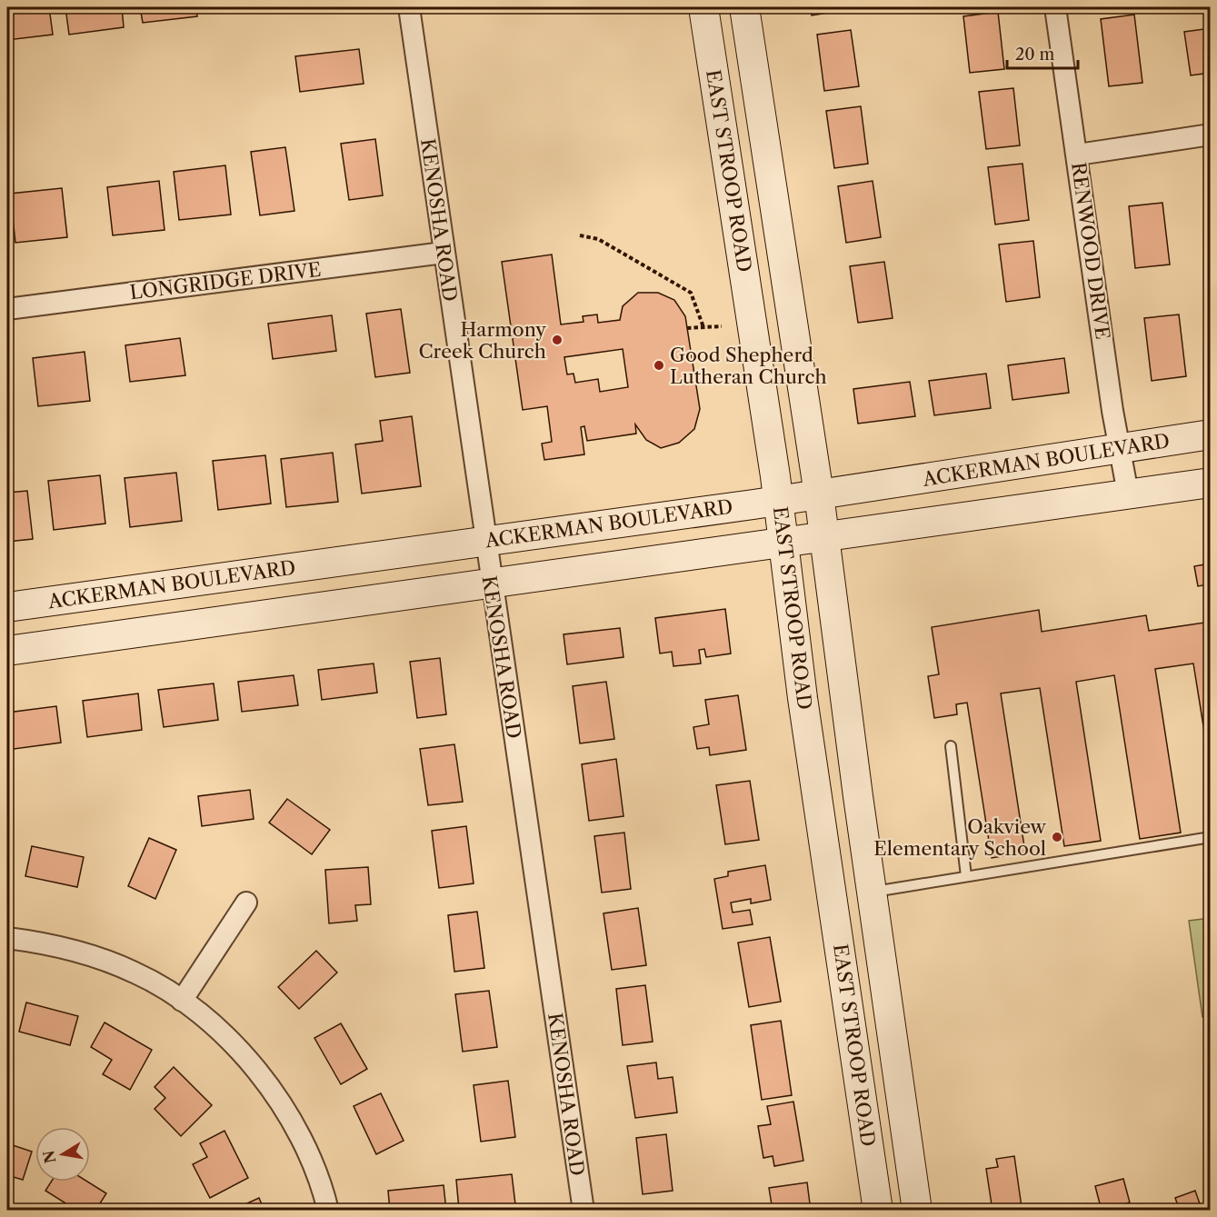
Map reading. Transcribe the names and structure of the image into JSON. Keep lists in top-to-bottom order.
{
  "streets": {
    "street": [
      "EAST STROOP ROAD",
      "KENOSHA ROAD",
      "RENWOOD DRIVE",
      "LONGRIDGE DRIVE",
      "ACKERMAN BOULEVARD"
    ]
  },
  "crossings": [
    ["EAST STROOP ROAD", "ACKERMAN BOULEVARD"],
    ["KENOSHA ROAD", "LONGRIDGE DRIVE"],
    ["KENOSHA ROAD", "ACKERMAN BOULEVARD"],
    ["RENWOOD DRIVE", "ACKERMAN BOULEVARD"]
  ],
  "places": ["Harmony Creek Church", "Good Shepherd Lutheran Church", "Oakview Elementary School"],
  "scale_bar": "20 m",
  "north": "left"
}
